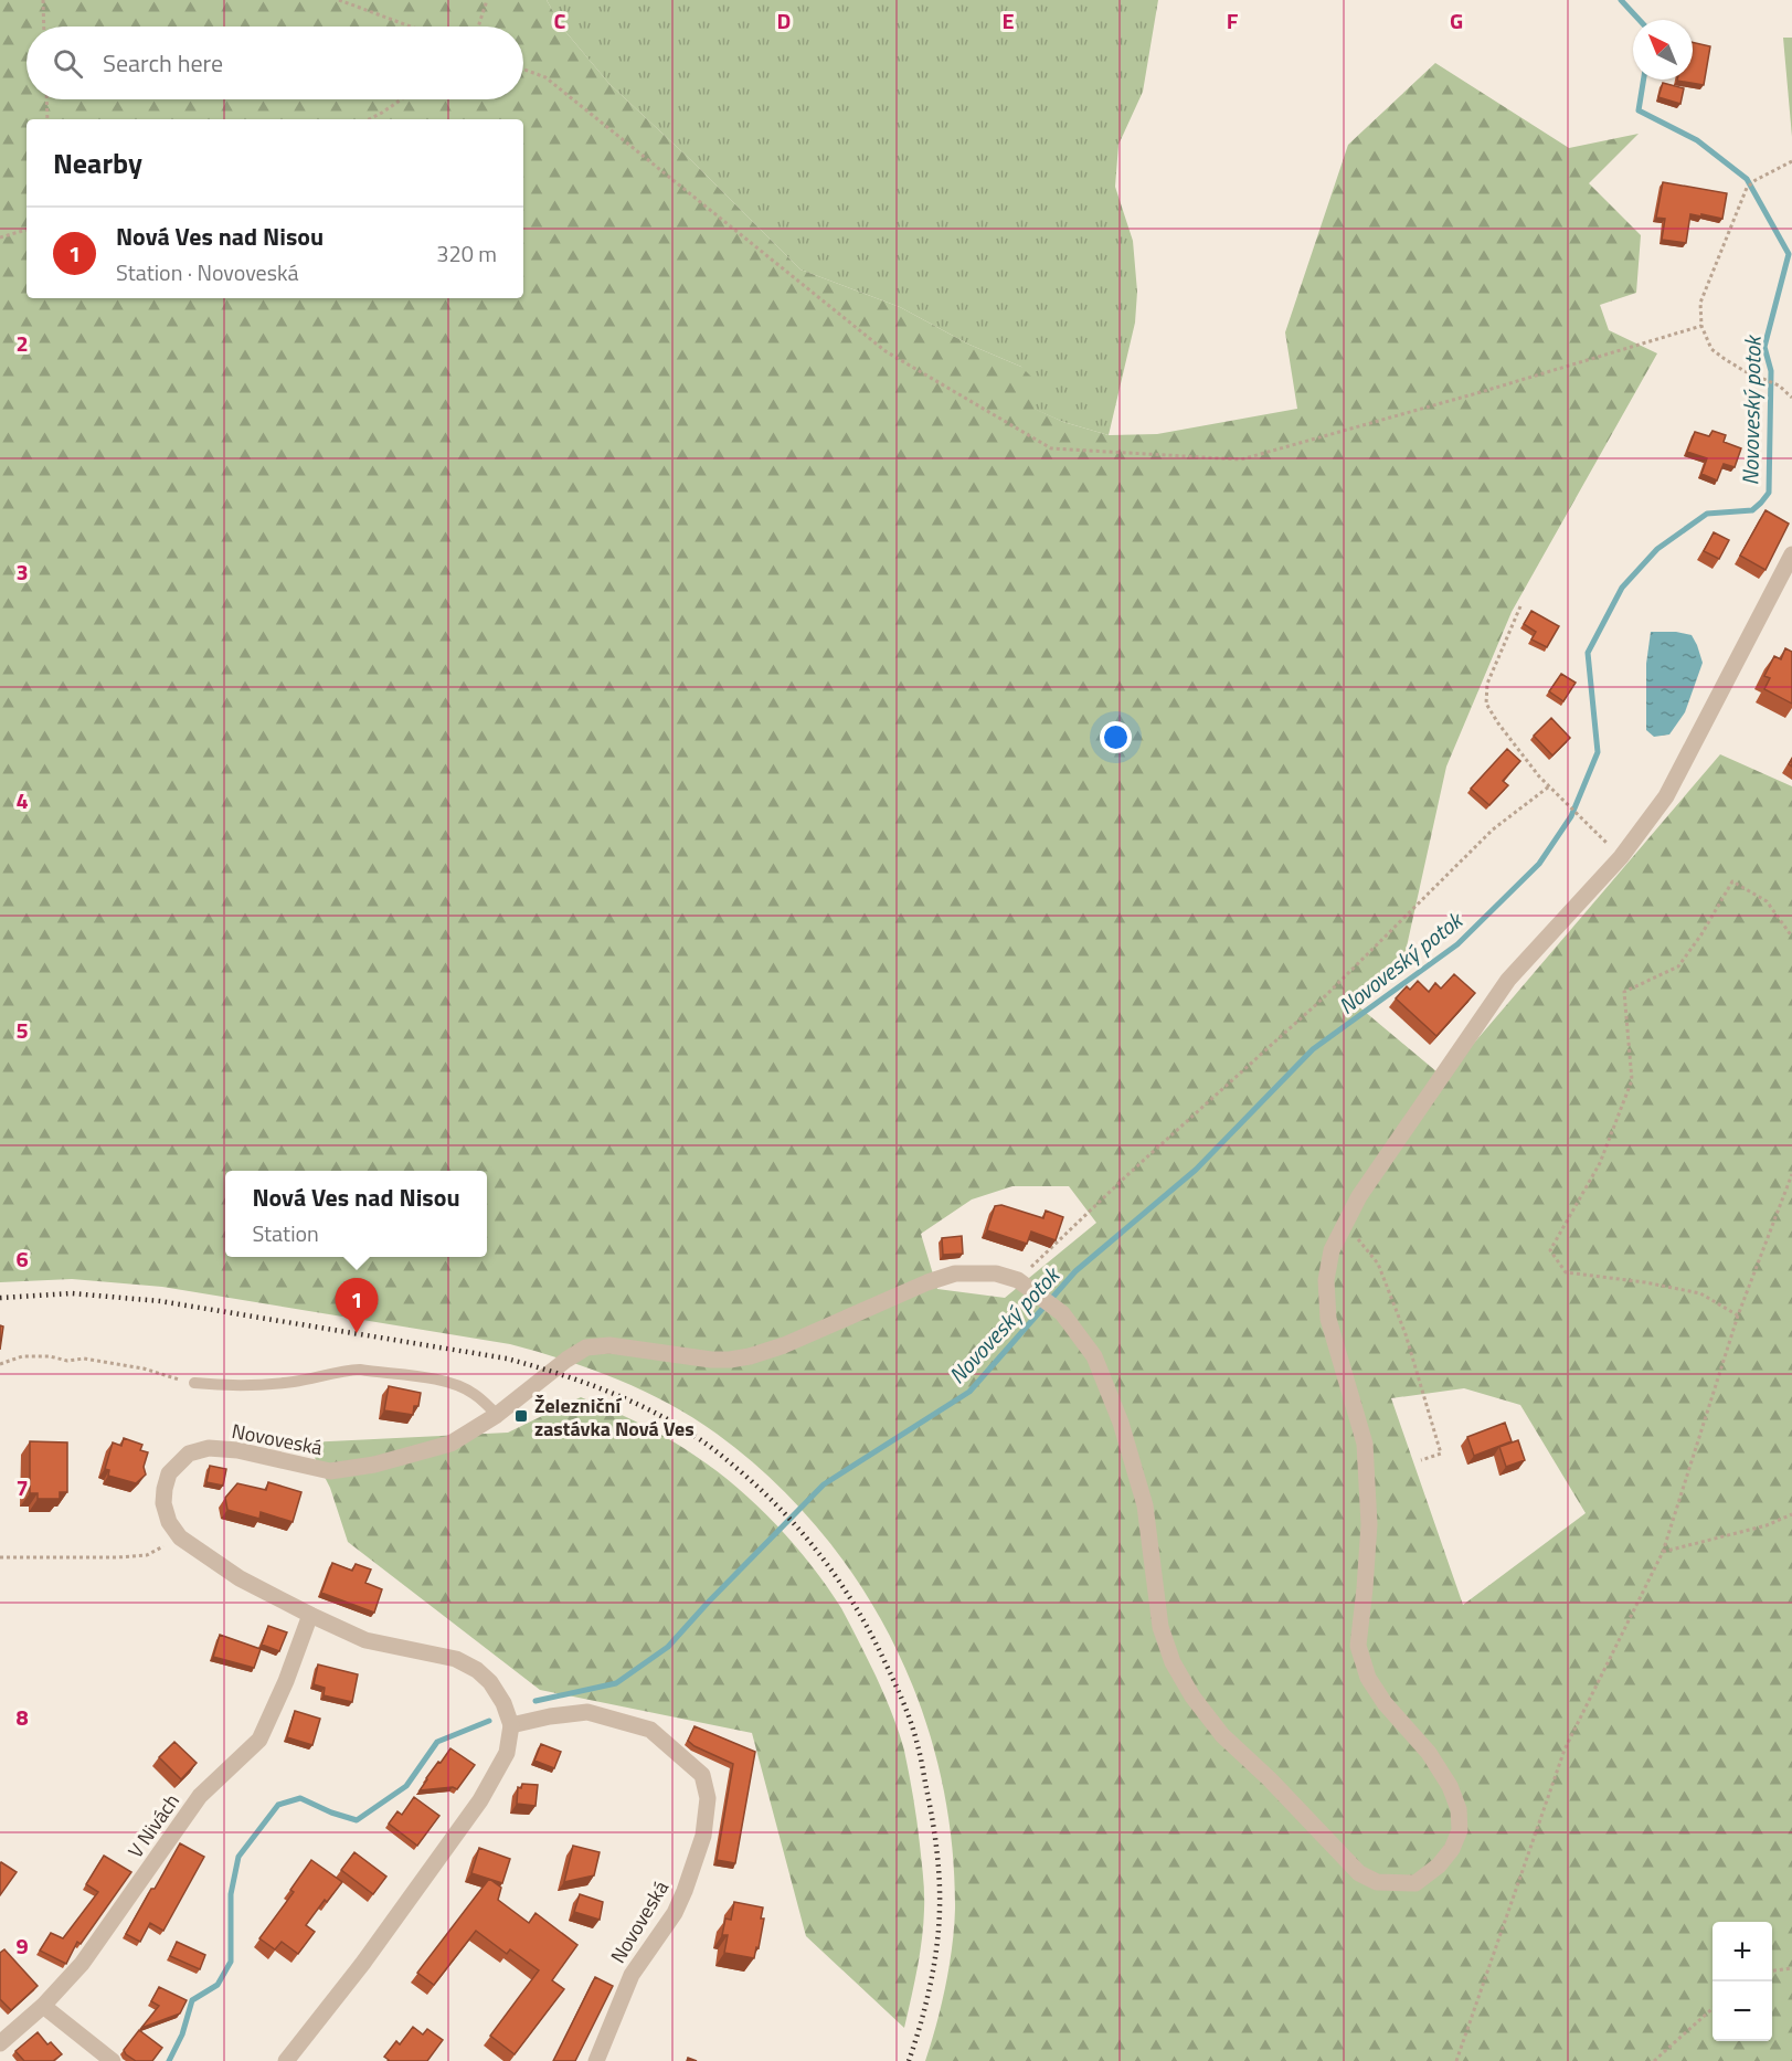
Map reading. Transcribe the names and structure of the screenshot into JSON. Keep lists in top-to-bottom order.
{
  "streets": {
    "street": ["Novoveská", "V Nivách"]
  },
  "crossings": [
    ["Novoveská", "V Nivách"]
  ],
  "water": ["Novoveský potok"],
  "places": {
    "transit": ["Železniční zastávka Nová Ves"]
  },
  "north": "top left",
  "page": {
    "search": "Search here",
    "heading": "Nearby",
    "list": [
      {
        "mark": "1",
        "name": "Nová Ves nad Nisou",
        "note": "Station · Novoveská",
        "value": "320 m"
      }
    ],
    "popup": ["Nová Ves nad Nisou", "Station"],
    "pins": "1",
    "map_buttons": ["+", "−"]
  },
  "grid": {
    "columns": [
      "C",
      "D",
      "E",
      "F",
      "G"
    ],
    "rows": [
      "2",
      "3",
      "4",
      "5",
      "6",
      "7",
      "8",
      "9"
    ]
  }
}
